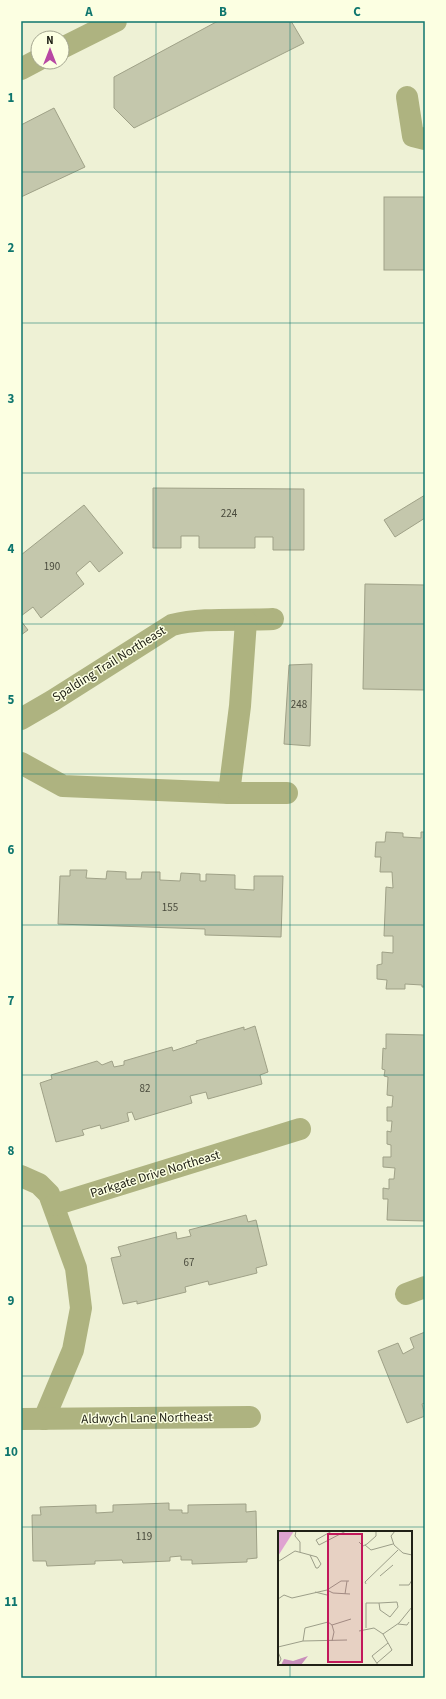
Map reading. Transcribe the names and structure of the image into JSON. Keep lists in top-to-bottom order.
{
  "streets": {
    "street": ["Spalding Trail Northeast", "Parkgate Drive Northeast", "Aldwych Lane Northeast"]
  },
  "house_numbers": [
    "224",
    "190",
    "248",
    "155",
    "82",
    "67",
    "119"
  ],
  "north": "top",
  "grid": {
    "columns": ["A", "B", "C"],
    "rows": [
      "1",
      "2",
      "3",
      "4",
      "5",
      "6",
      "7",
      "8",
      "9",
      "10",
      "11"
    ]
  }
}
